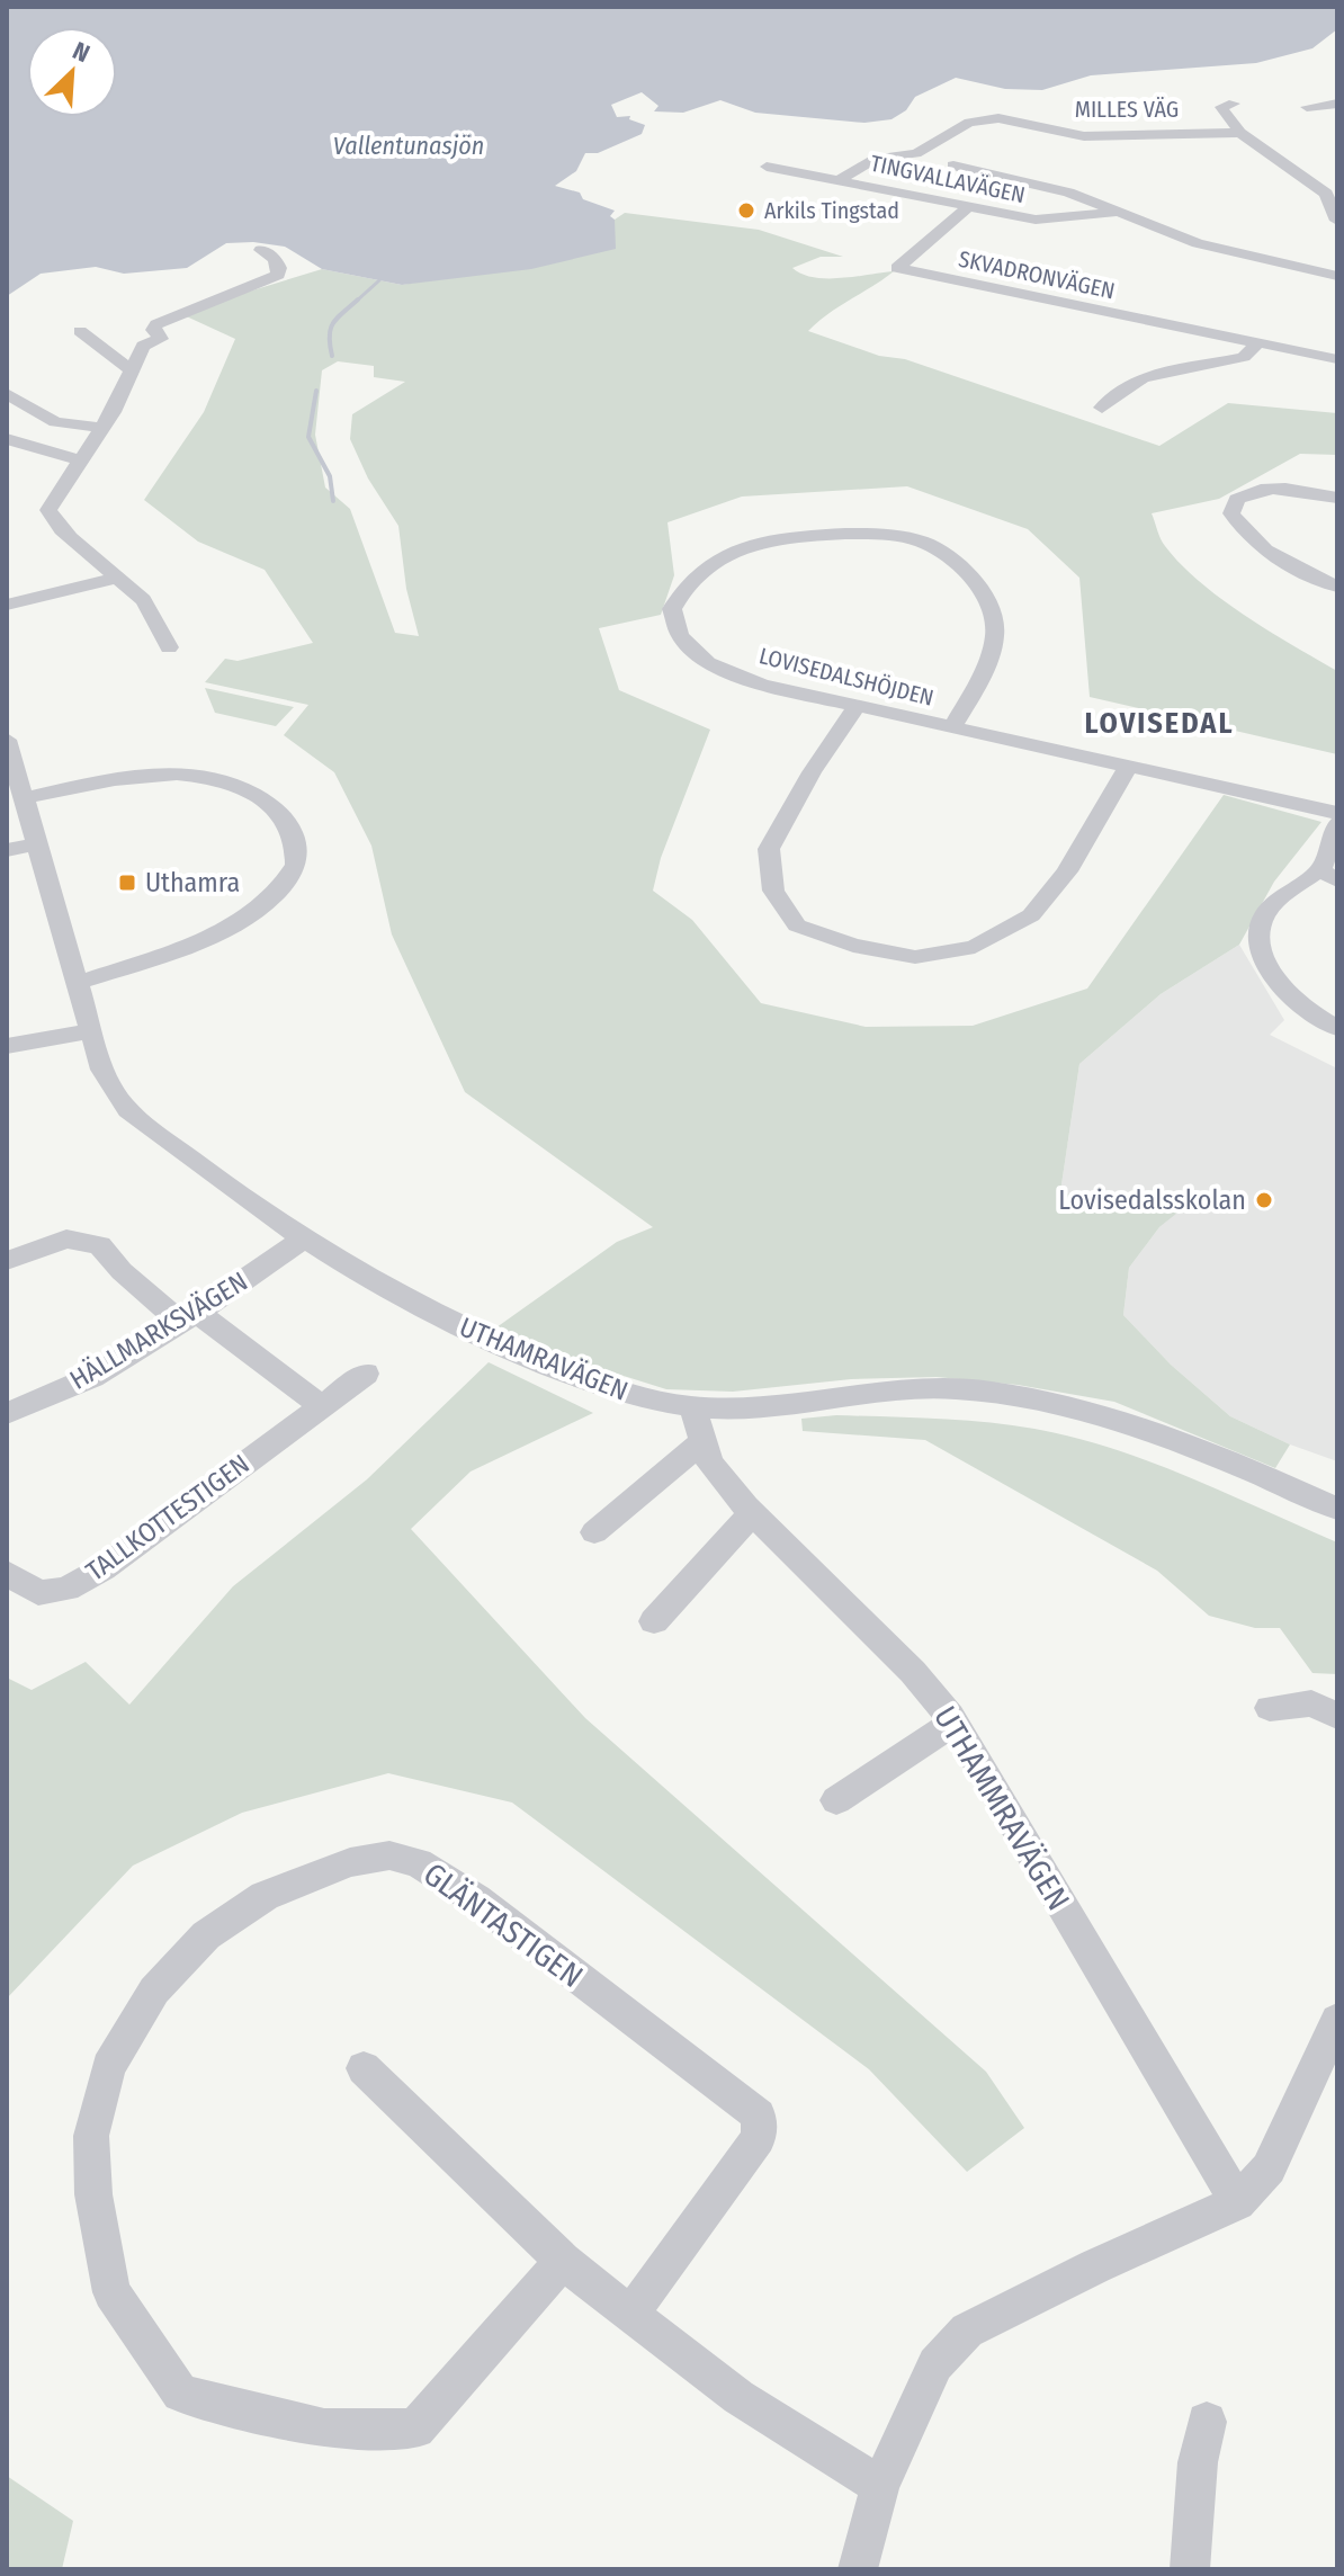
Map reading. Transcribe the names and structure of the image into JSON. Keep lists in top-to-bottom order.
{
  "streets": {
    "street": [
      "MILLES VÄG",
      "TINGVALLAVÄGEN",
      "SKVADRONVÄGEN",
      "LOVISEDALSHÖJDEN",
      "HÄLLMARKSVÄGEN",
      "UTHAMRAVÄGEN",
      "TALLKOTTESTIGEN",
      "UTHAMMRAVÄGEN",
      "GLÄNTASTIGEN"
    ]
  },
  "crossings": [
    ["MILLES VÄG", "TINGVALLAVÄGEN"],
    ["TINGVALLAVÄGEN", "SKVADRONVÄGEN"],
    ["HÄLLMARKSVÄGEN", "UTHAMRAVÄGEN"],
    ["UTHAMRAVÄGEN", "UTHAMMRAVÄGEN"]
  ],
  "districts": ["LOVISEDAL"],
  "water": ["Vallentunasjön"],
  "places": {
    "other": ["Arkils Tingstad", "Lovisedalsskolan"],
    "transit": ["Uthamra"]
  },
  "north": "top right"
}
